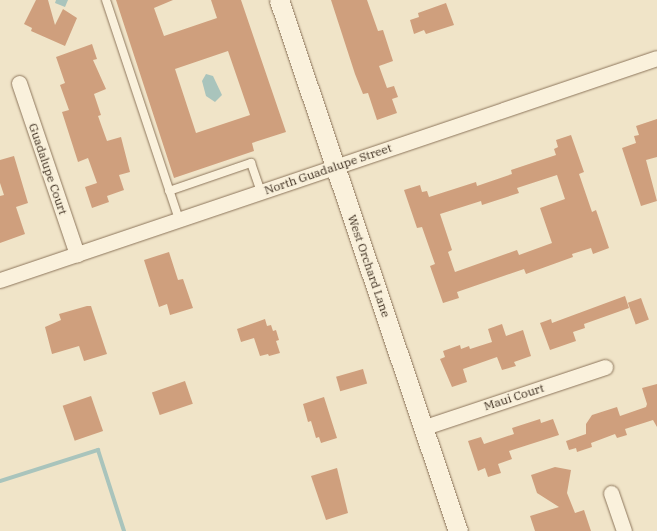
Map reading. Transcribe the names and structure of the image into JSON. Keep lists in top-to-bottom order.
{
  "streets": {
    "street": [
      "Guadalupe Court",
      "North Guadalupe Street",
      "West Orchard Lane",
      "Maui Court"
    ]
  },
  "crossings": [
    ["Guadalupe Court", "North Guadalupe Street"],
    ["North Guadalupe Street", "West Orchard Lane"],
    ["West Orchard Lane", "Maui Court"]
  ]
}
